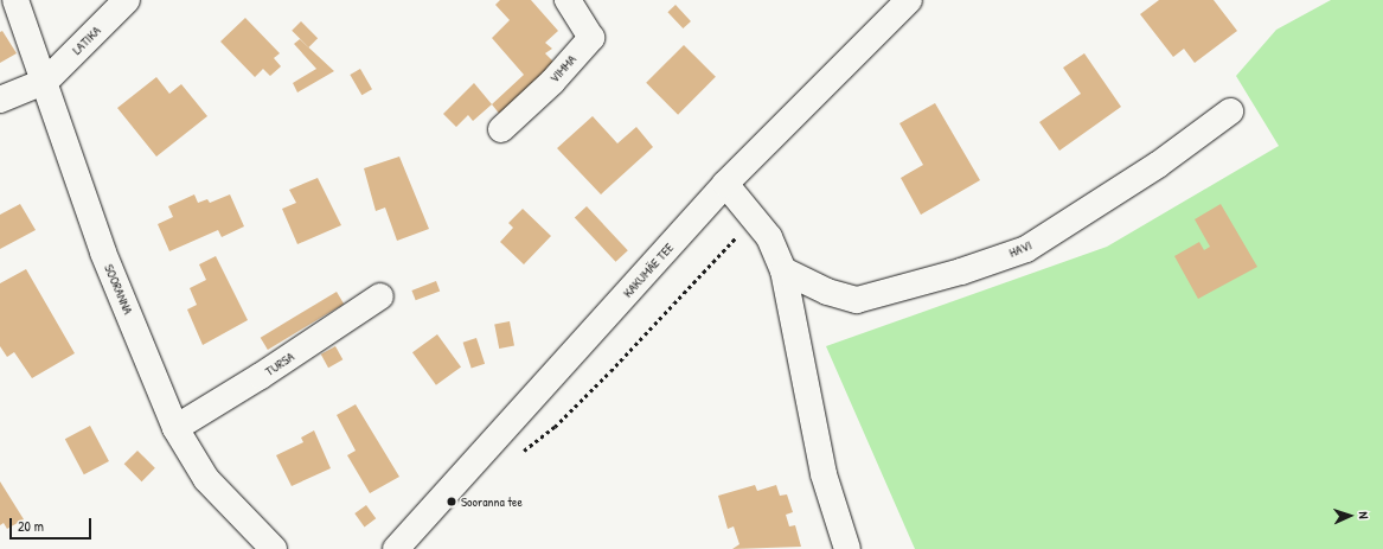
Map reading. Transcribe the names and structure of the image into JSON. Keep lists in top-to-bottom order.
{
  "streets": {
    "street": [
      "LATIKA",
      "VIMMA",
      "HAVI",
      "KAKUMÄE TEE",
      "SOORANNA",
      "TURSA"
    ]
  },
  "crossings": [
    ["LATIKA", "SOORANNA"],
    ["SOORANNA", "TURSA"]
  ],
  "places": ["Sooranna tee"],
  "scale_bar": "20 m",
  "north": "right"
}
